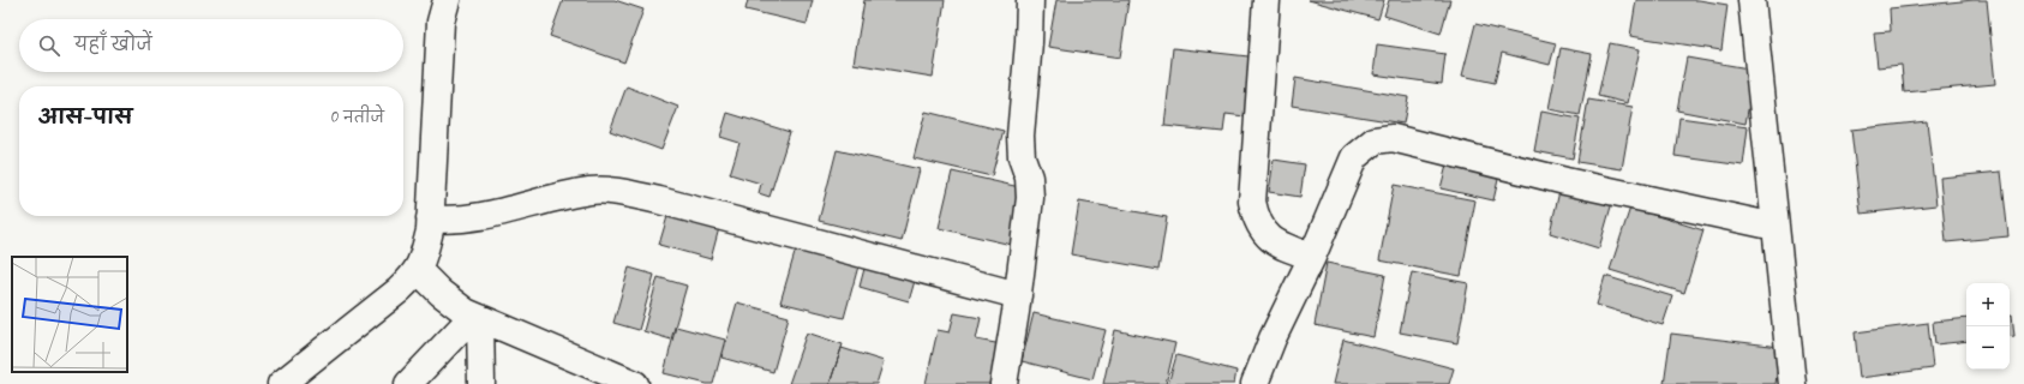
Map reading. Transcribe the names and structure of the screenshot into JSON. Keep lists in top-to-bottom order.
{
  "page": {
    "search": "यहाँ खोजें",
    "heading": ["आस-पास", "0 नतीजे"],
    "map_buttons": ["+", "−"]
  }
}
